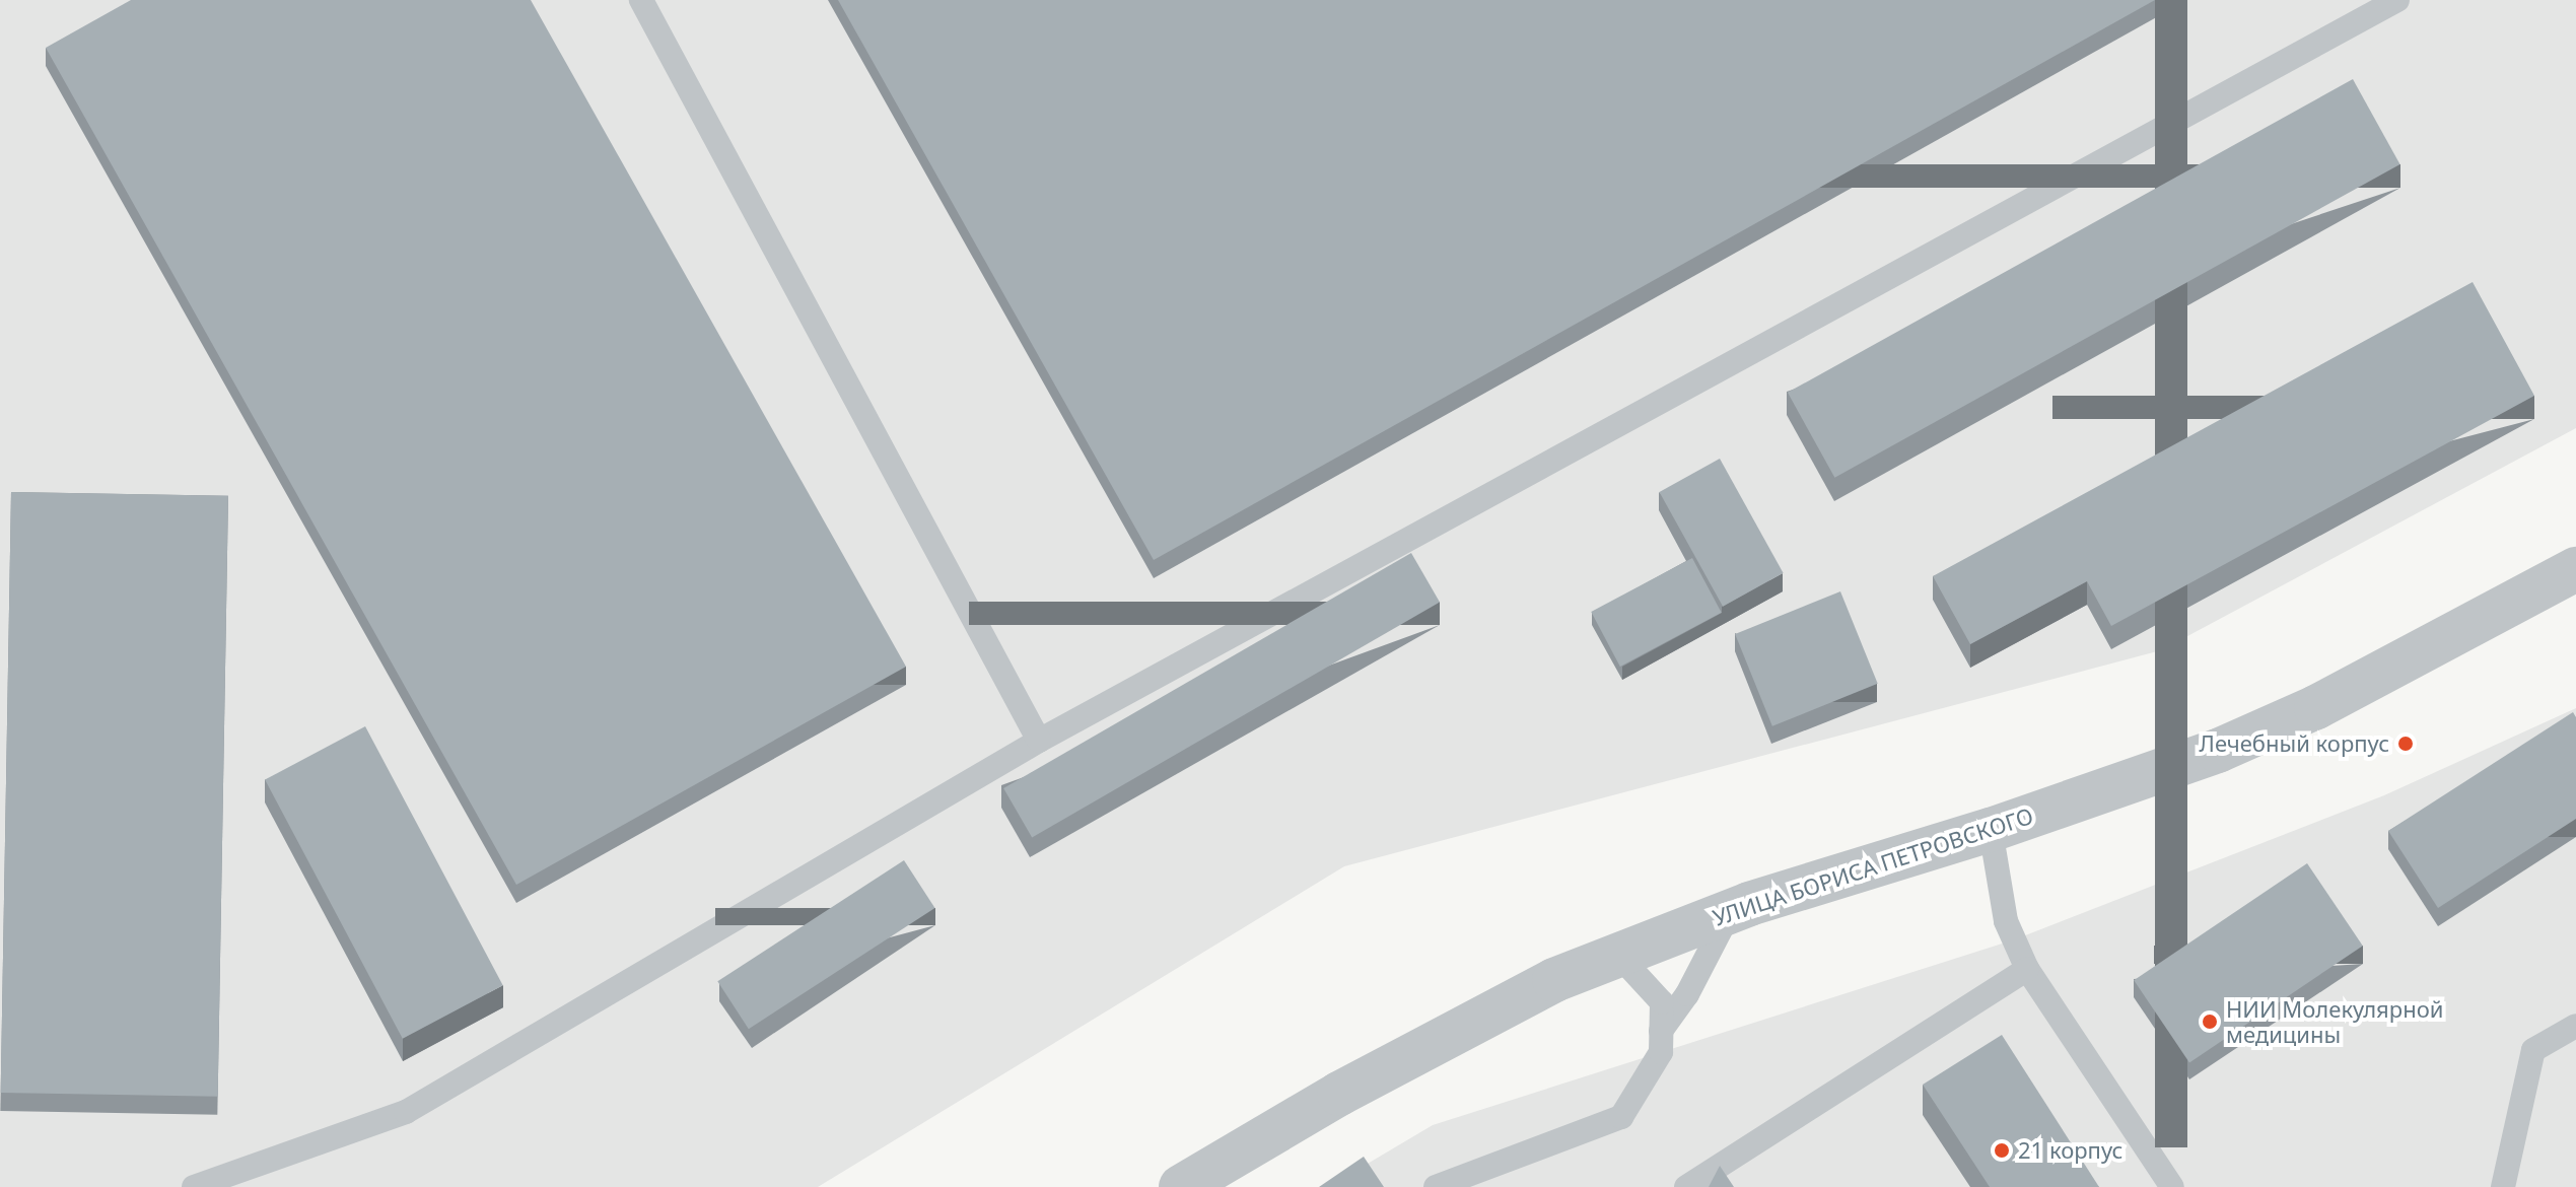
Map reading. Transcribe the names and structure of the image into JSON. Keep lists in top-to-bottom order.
{
  "streets": {
    "street": ["УЛИЦА БОРИСА ПЕТРОВСКОГО"]
  },
  "places": ["Лечебный корпус", "НИИ Молекулярной медицины", "21 корпус"]
}
